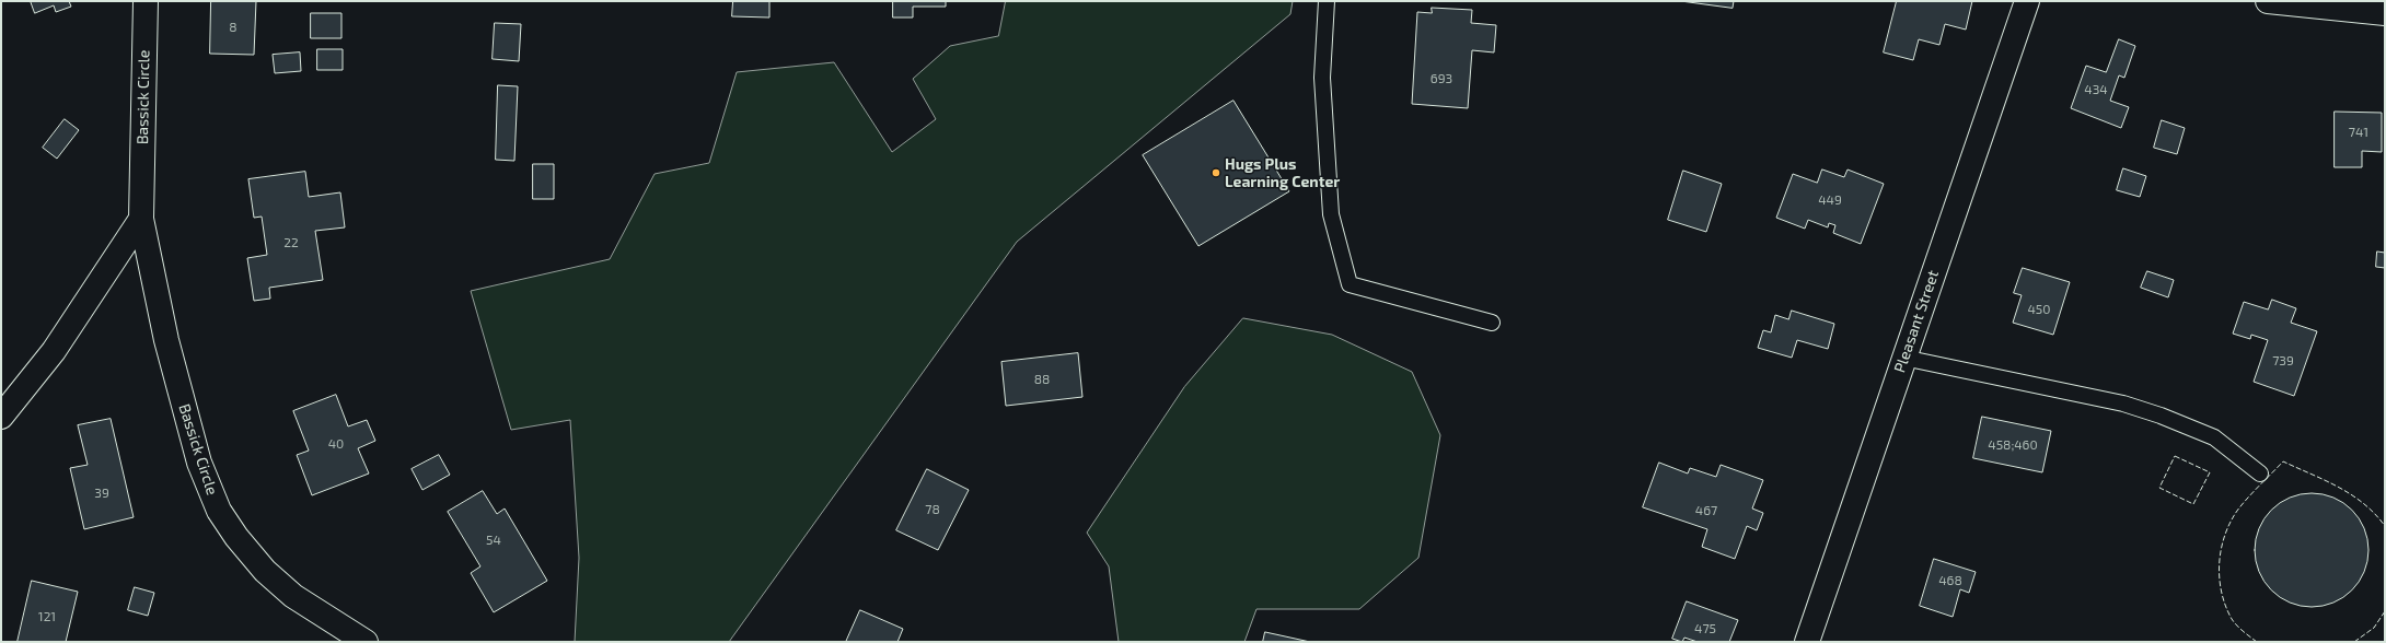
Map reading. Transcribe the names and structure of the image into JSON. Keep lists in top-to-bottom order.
{
  "streets": {
    "street": ["Bassick Circle", "Pleasant Street"]
  },
  "places": ["Hugs Plus Learning Center"],
  "house_numbers": [
    "8",
    "693",
    "434",
    "741",
    "449",
    "22",
    "450",
    "739",
    "88",
    "40",
    "458;460",
    "39",
    "78",
    "467",
    "54",
    "468",
    "121",
    "475"
  ]
}
